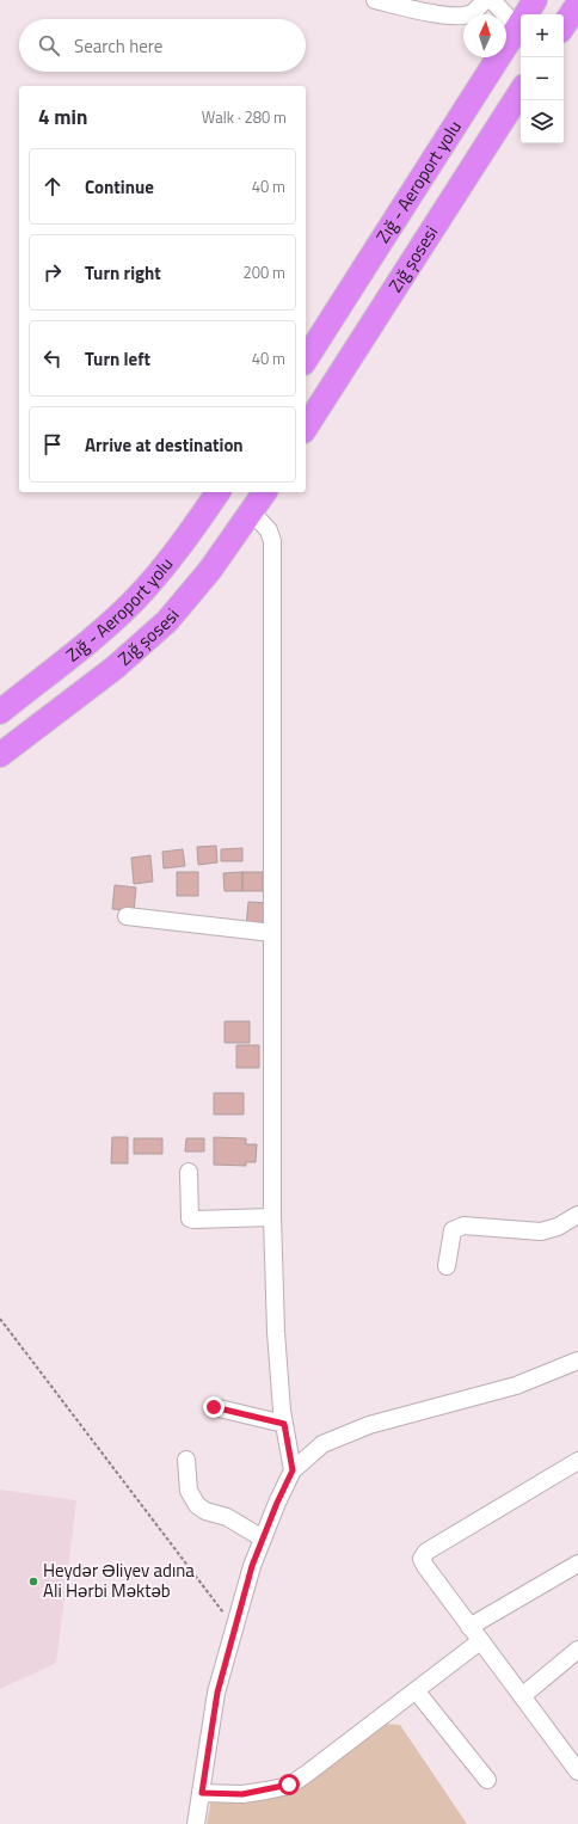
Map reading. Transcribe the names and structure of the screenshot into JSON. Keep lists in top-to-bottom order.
{
  "streets": {
    "highway": ["Zığ - Aeroport yolu", "Zığ şosesi"]
  },
  "places": ["Heydər Əliyev adına Ali Hərbi Məktəb"],
  "north": "top",
  "page": {
    "map_buttons": ["+", "−"],
    "search": "Search here",
    "heading": ["4 min", "Walk · 280 m"],
    "list": [
      ["Continue", "40 m"],
      ["Turn right", "200 m"],
      ["Turn left", "40 m"],
      "Arrive at destination"
    ]
  }
}
